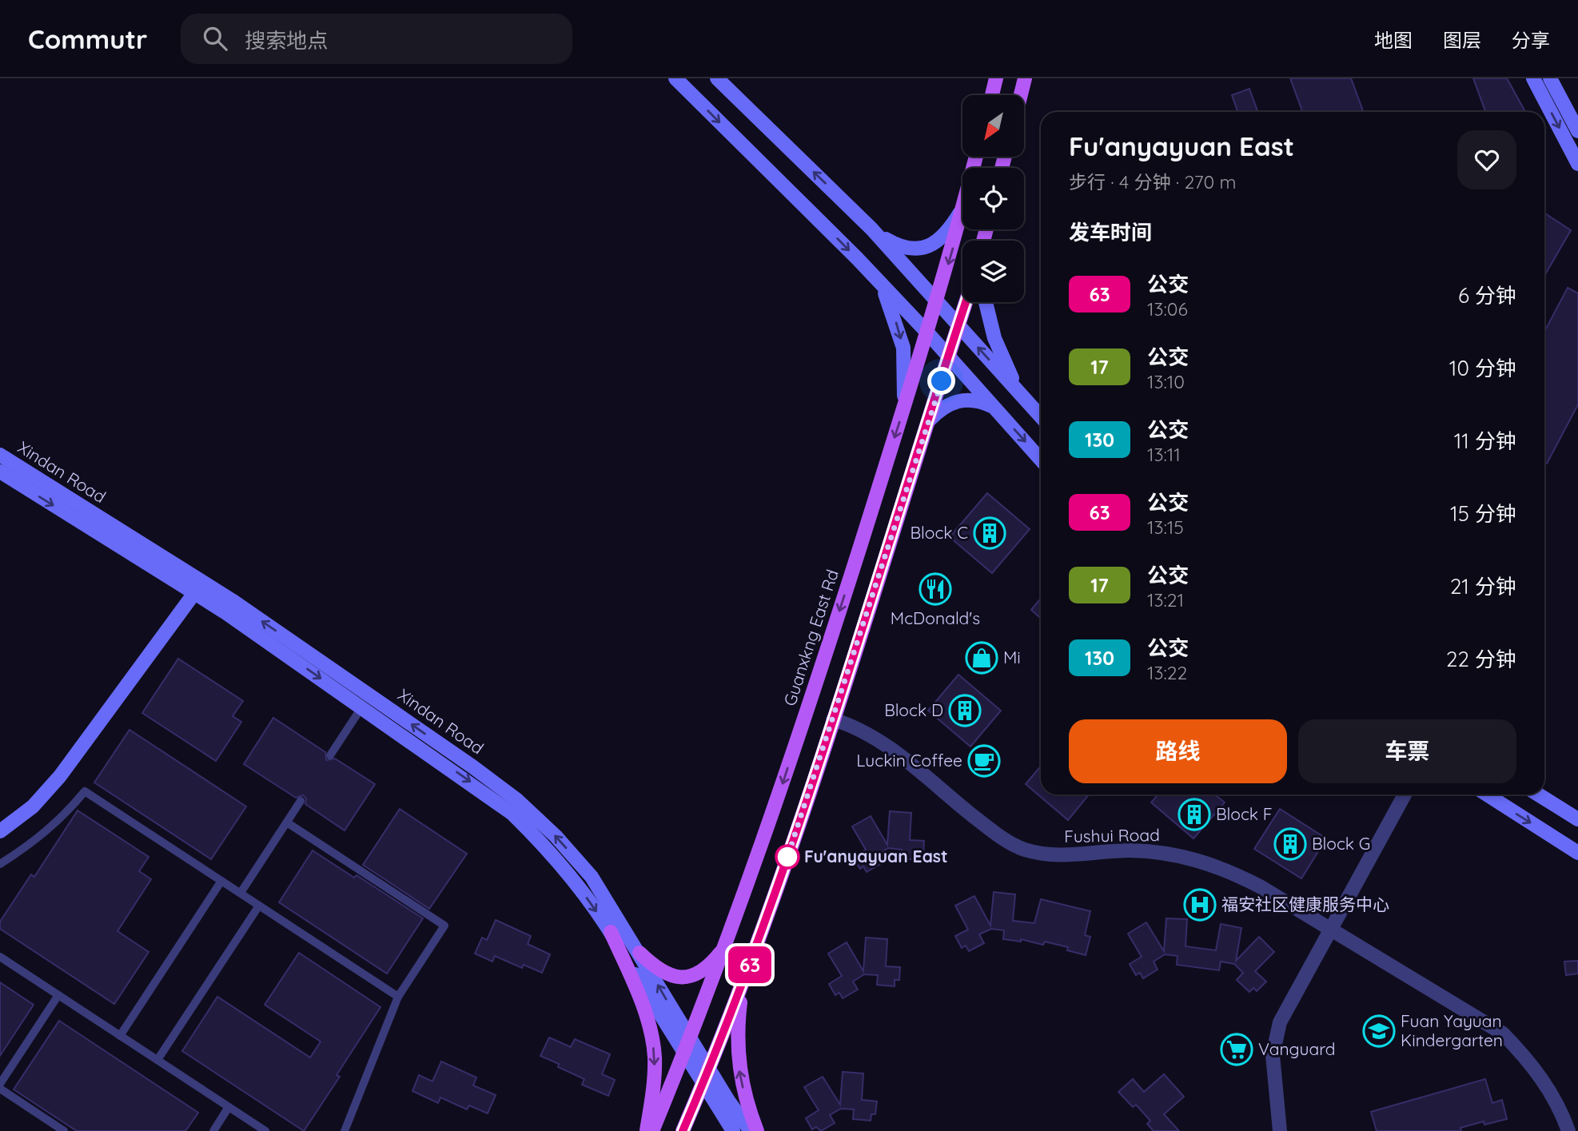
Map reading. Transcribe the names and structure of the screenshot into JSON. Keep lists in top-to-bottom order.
{
  "streets": {
    "main road": ["Xindan Road", "Guanxkng East Rd"],
    "street": ["Fushui Road"]
  },
  "crossings": [
    ["Xindan Road", "Guanxkng East Rd"]
  ],
  "places": {
    "building": [
      "Block C",
      "Block D",
      "Block F",
      "Block G"
    ],
    "restaurant": ["McDonald's"],
    "shop": ["Mi"],
    "cafe": ["Luckin Coffee"],
    "other": ["Fu'anyayuan East"],
    "hospital": ["福安社区健康服务中心"],
    "school or university": ["Fuan Yayuan Kindergarten"],
    "supermarket": ["Vanguard"]
  },
  "lines": ["bus line 63"],
  "north": "bottom left",
  "page": {
    "header": "Commutr",
    "search": "搜索地点",
    "nav": ["地图", "图层", "分享"],
    "on_map": "63",
    "heading": [
      ["Fu'anyayuan East", "步行 · 4 分钟 · 270 m"],
      "发车时间"
    ],
    "list": [
      {
        "mark": "63",
        "name": "公交",
        "note": "13:06",
        "value": "6 分钟"
      },
      {
        "mark": "17",
        "name": "公交",
        "note": "13:10",
        "value": "10 分钟"
      },
      {
        "mark": "130",
        "name": "公交",
        "note": "13:11",
        "value": "11 分钟"
      },
      {
        "mark": "63",
        "name": "公交",
        "note": "13:15",
        "value": "15 分钟"
      },
      {
        "mark": "17",
        "name": "公交",
        "note": "13:21",
        "value": "21 分钟"
      },
      {
        "mark": "130",
        "name": "公交",
        "note": "13:22",
        "value": "22 分钟"
      }
    ],
    "buttons": ["路线", "车票"]
  }
}
